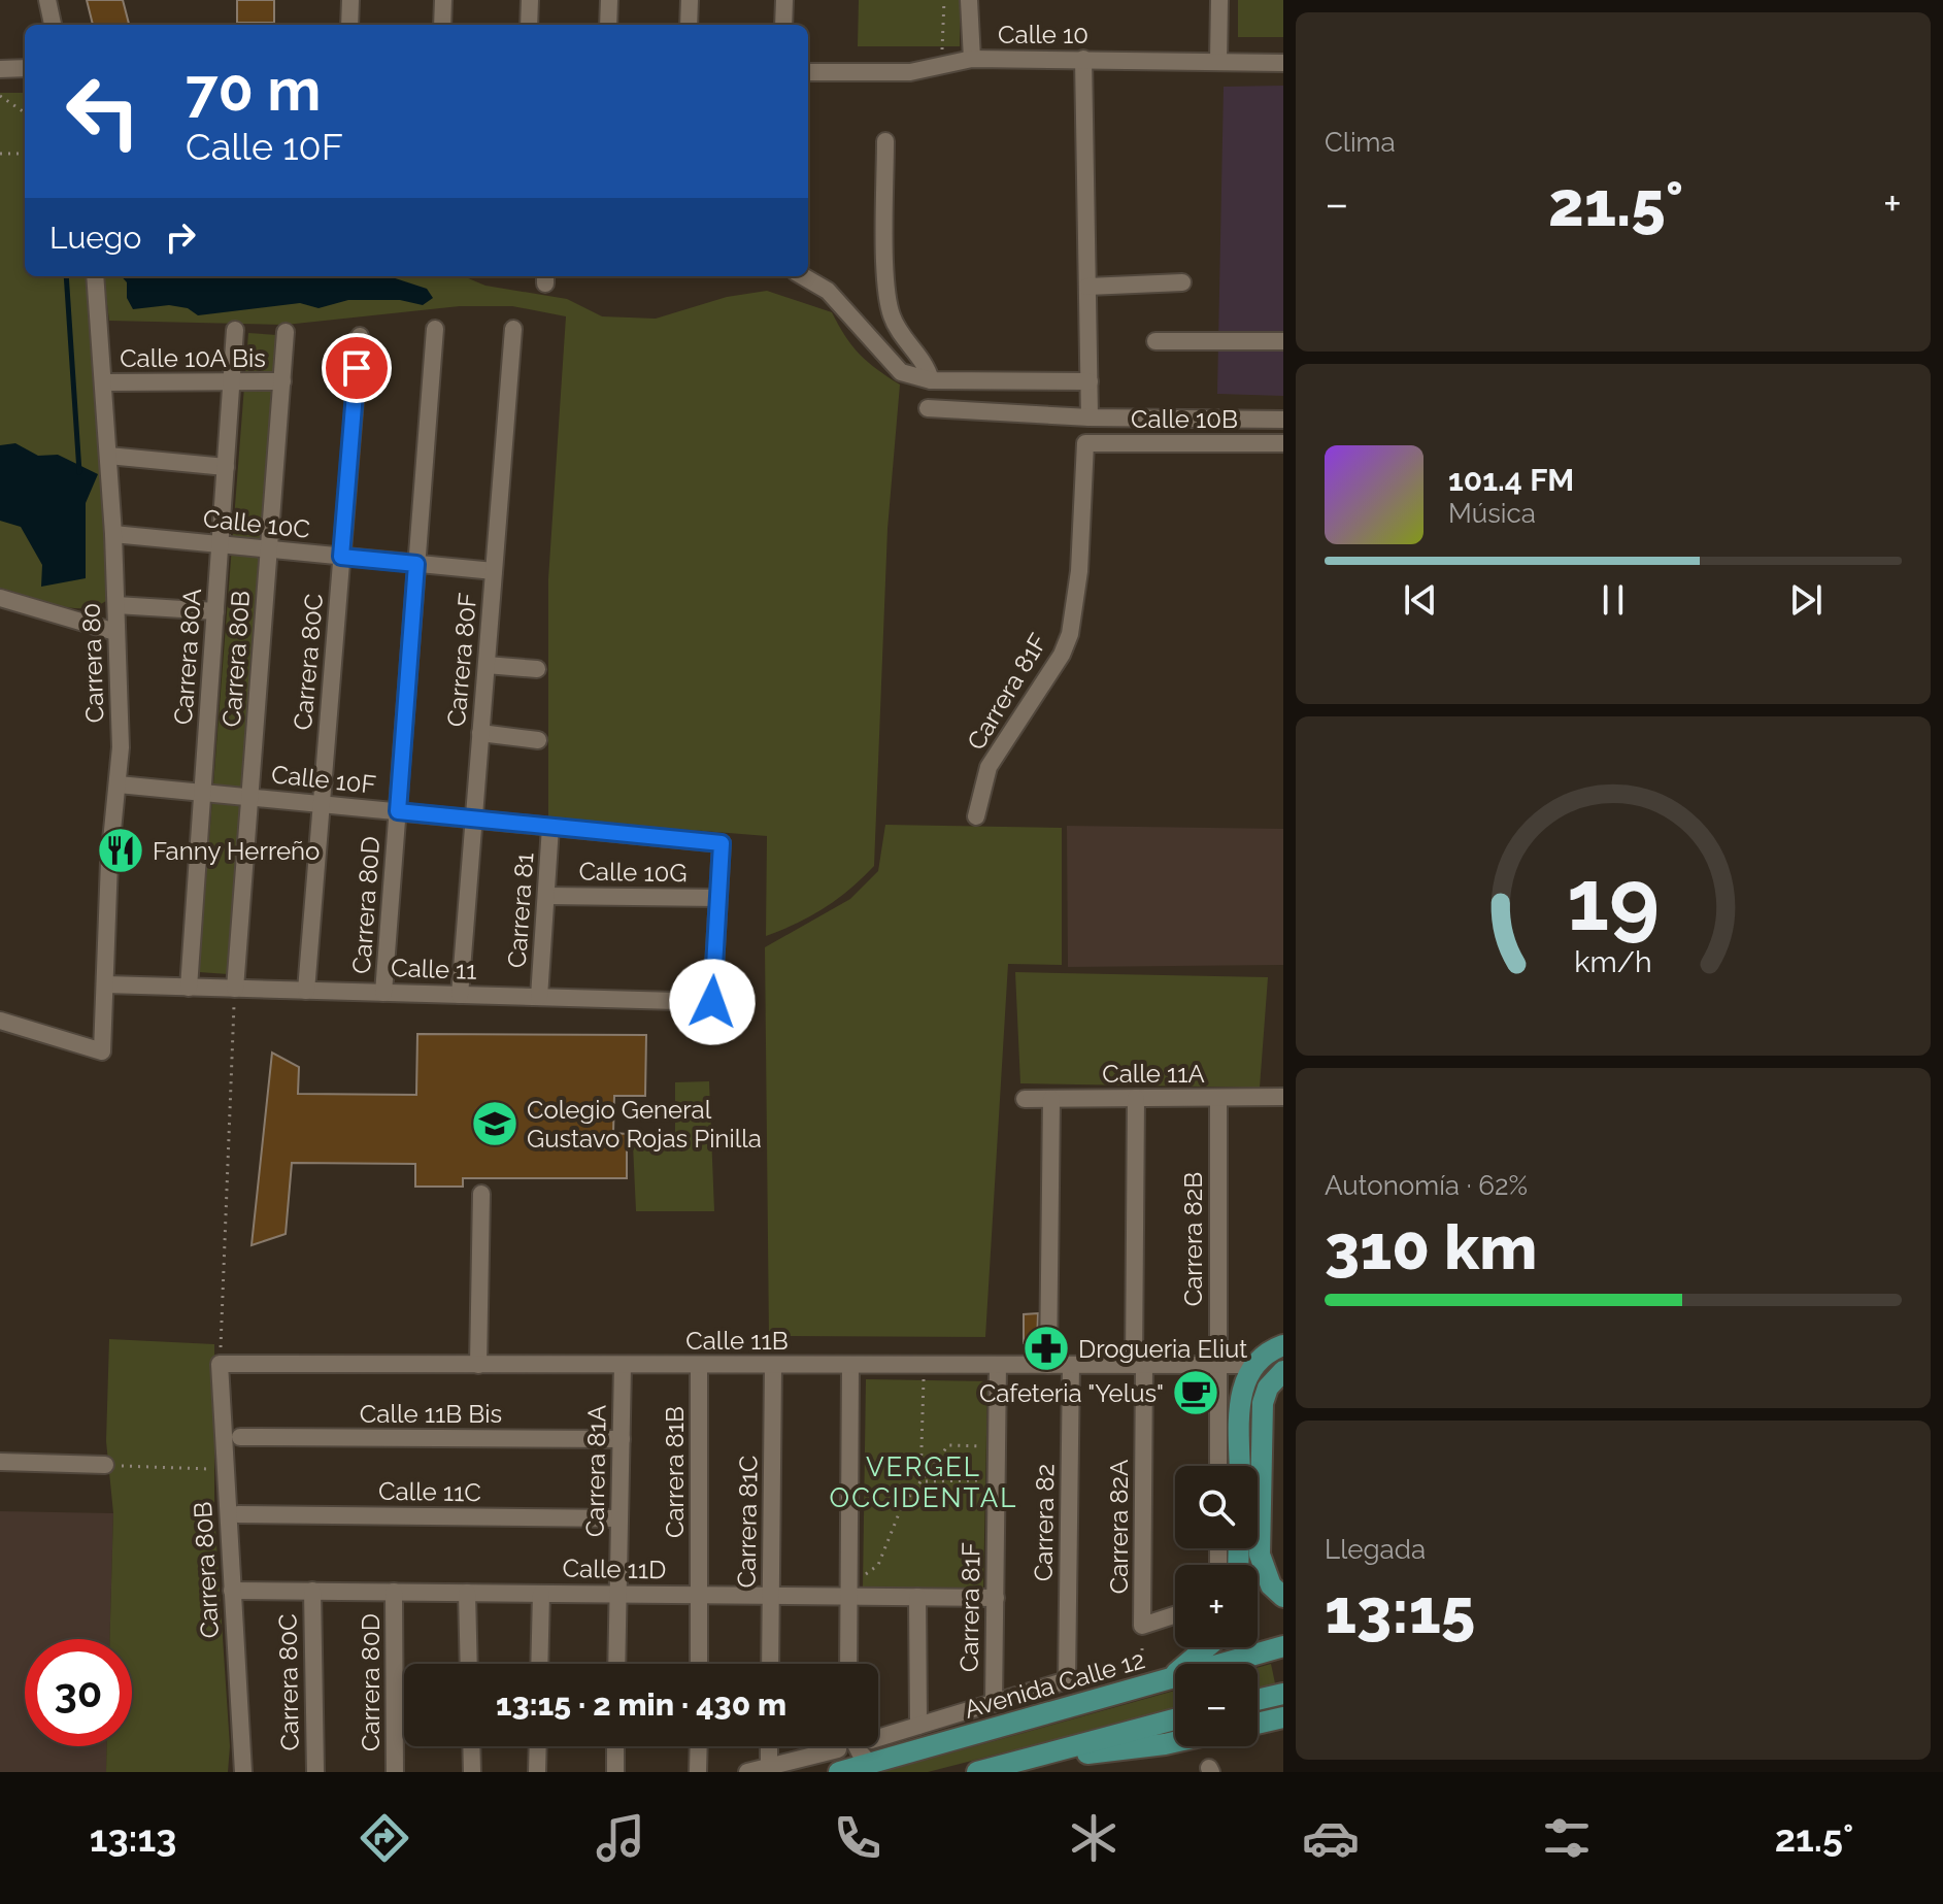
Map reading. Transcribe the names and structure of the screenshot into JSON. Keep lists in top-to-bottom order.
{
  "streets": {
    "main road": ["Avenida Calle 12"],
    "street": [
      "Calle 10",
      "Calle 10A Bis",
      "Calle 10B",
      "Calle 10C",
      "Carrera 80A",
      "Carrera 80B",
      "Carrera 80F",
      "Carrera 80C",
      "Carrera 80",
      "Carrera 81F",
      "Calle 10F",
      "Calle 10G",
      "Carrera 80D",
      "Carrera 81",
      "Calle 11",
      "Calle 11A",
      "Carrera 82B",
      "Calle 11B",
      "Calle 11B Bis",
      "Carrera 81A",
      "Carrera 81B",
      "Calle 11C",
      "Carrera 81C",
      "Carrera 82",
      "Carrera 82A",
      "Calle 11D"
    ]
  },
  "crossings": [
    ["Calle 10A Bis", "Carrera 80A"],
    ["Calle 10A Bis", "Carrera 80B"],
    ["Calle 10A Bis", "Carrera 80"],
    ["Calle 10B", "Carrera 81F"],
    ["Calle 10C", "Carrera 80A"],
    ["Calle 10C", "Carrera 80B"],
    ["Calle 10C", "Carrera 80F"],
    ["Calle 10C", "Carrera 80C"],
    ["Calle 10C", "Carrera 80"],
    ["Calle 10C", "Carrera 80D"],
    ["Carrera 80A", "Calle 10F"],
    ["Carrera 80A", "Calle 11"],
    ["Carrera 80B", "Calle 10F"],
    ["Carrera 80B", "Calle 11"],
    ["Carrera 80B", "Calle 11B"],
    ["Carrera 80B", "Calle 11D"],
    ["Carrera 80F", "Calle 10F"],
    ["Carrera 80F", "Calle 11"],
    ["Carrera 80C", "Calle 10F"],
    ["Carrera 80C", "Calle 11"],
    ["Carrera 80C", "Calle 11D"],
    ["Carrera 80", "Calle 10F"],
    ["Carrera 80", "Calle 11"],
    ["Carrera 81F", "Calle 11B"],
    ["Carrera 81F", "Carrera 82"],
    ["Carrera 81F", "Calle 11D"],
    ["Calle 10F", "Calle 10G"],
    ["Calle 10F", "Carrera 80D"],
    ["Calle 10F", "Carrera 81"],
    ["Calle 10F", "Calle 11"],
    ["Calle 10G", "Carrera 81"],
    ["Calle 10G", "Calle 11"],
    ["Carrera 80D", "Calle 11"],
    ["Carrera 80D", "Calle 11D"],
    ["Carrera 81", "Calle 11"],
    ["Calle 11A", "Carrera 82B"],
    ["Calle 11A", "Carrera 82A"],
    ["Carrera 82B", "Calle 11B"],
    ["Calle 11B", "Carrera 81A"],
    ["Calle 11B", "Carrera 81B"],
    ["Calle 11B", "Carrera 81C"],
    ["Calle 11B", "Carrera 82"],
    ["Calle 11B", "Carrera 82A"],
    ["Calle 11B Bis", "Carrera 81A"],
    ["Carrera 81A", "Calle 11C"],
    ["Carrera 81A", "Calle 11D"],
    ["Carrera 81B", "Calle 11D"],
    ["Carrera 81C", "Calle 11D"],
    ["Carrera 82A", "Avenida Calle 12"]
  ],
  "districts": ["VERGEL OCCIDENTAL"],
  "places": {
    "restaurant": ["Fanny Herreño"],
    "school or university": ["Colegio General Gustavo Rojas Pinilla"],
    "pharmacy": ["Drogueria Eliut"],
    "cafe": ["Cafeteria \"Yelus\""]
  },
  "page": {
    "tile": [
      "Clima",
      ["Autonomía · 62%", "310 km"],
      ["Llegada", "13:15"]
    ],
    "turn": ["70 m", "Calle 10F"],
    "heat": ["−", "21.5°", "+"],
    "then": "Luego",
    "song": ["101.4 FM", "Música"],
    "map_buttons": ["+", "−"],
    "limit": "30",
    "trip": "13:15 · 2 min · 430 m",
    "tabs": ["13:13", "21.5°"],
    "gauge": ["19", "km/h"]
  }
}
